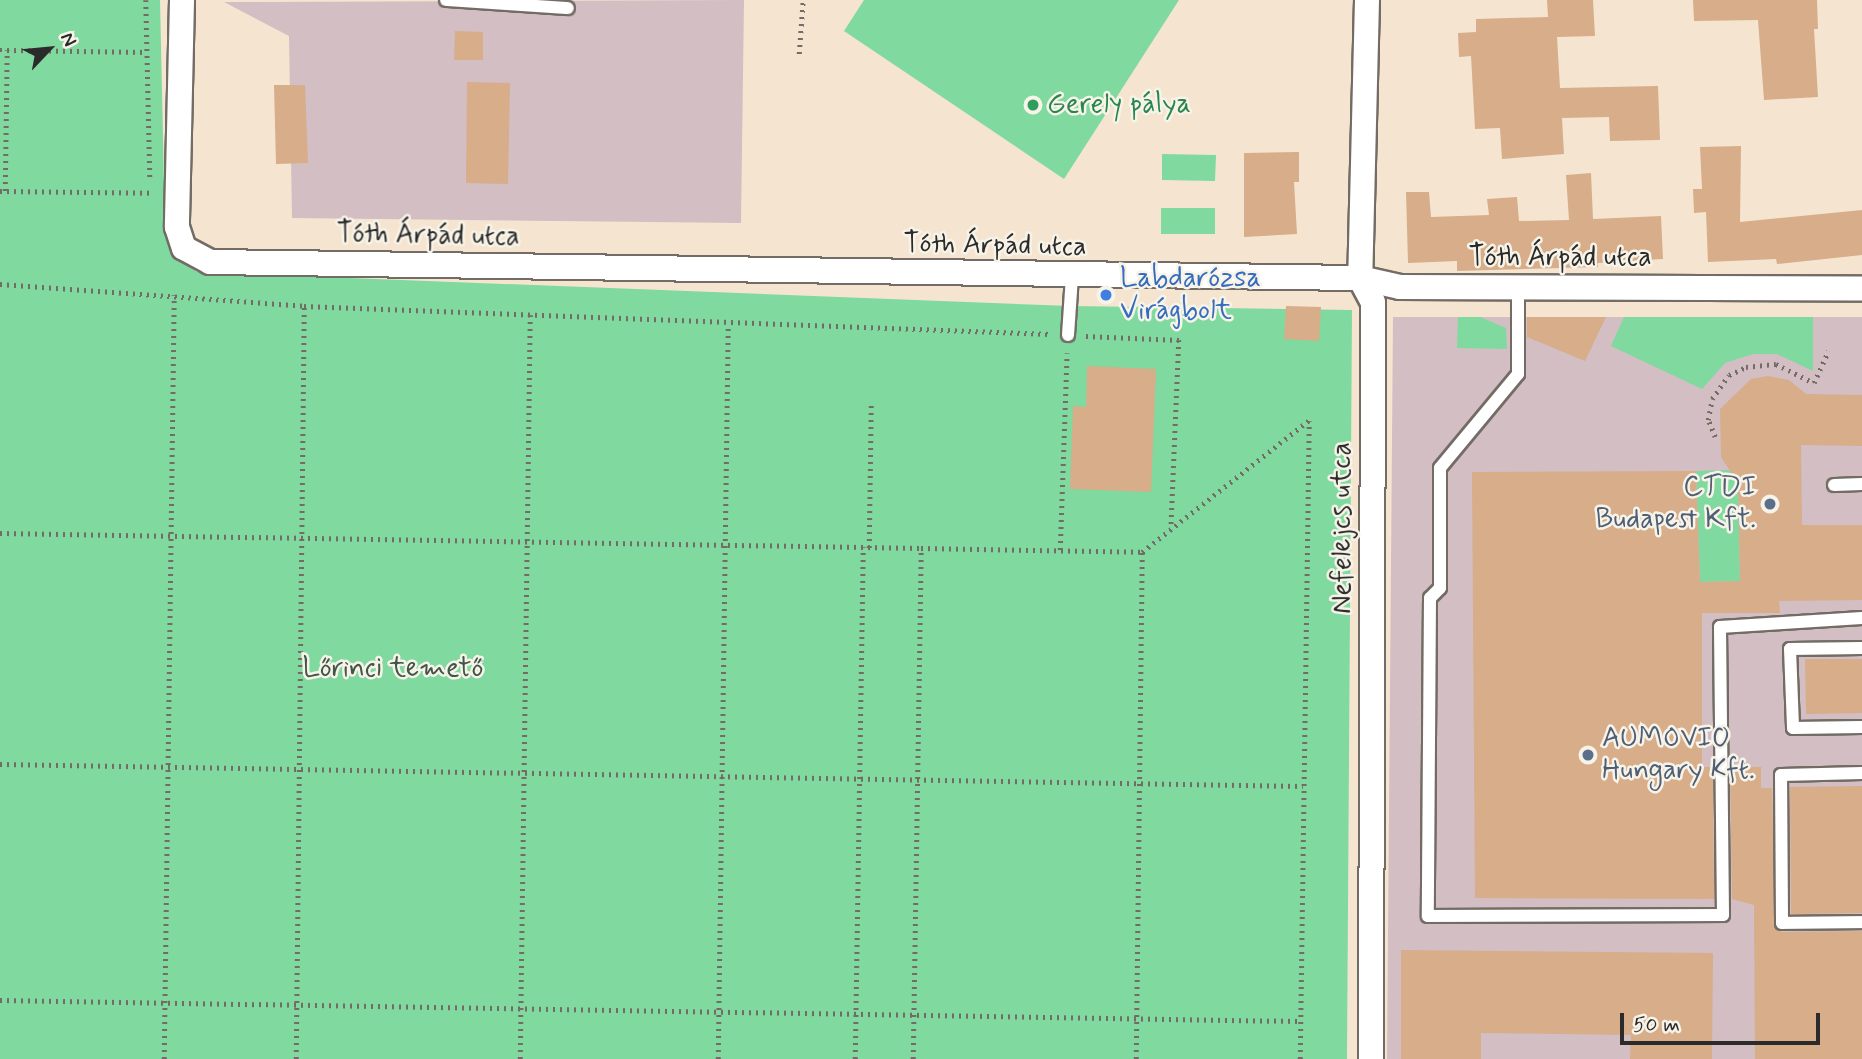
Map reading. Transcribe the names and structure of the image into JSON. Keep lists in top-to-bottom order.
{
  "streets": {
    "street": ["Tóth Árpád utca", "Nefelejcs utca"]
  },
  "crossings": [
    ["Tóth Árpád utca", "Nefelejcs utca"]
  ],
  "parks": ["Lőrinci temető"],
  "places": [
    "Gerely pálya",
    "Labdarózsa Virágbolt",
    "CTDI Budapest Kft.",
    "AUMOVIO Hungary Kft."
  ],
  "scale_bar": "50 m",
  "north": "top right"
}
